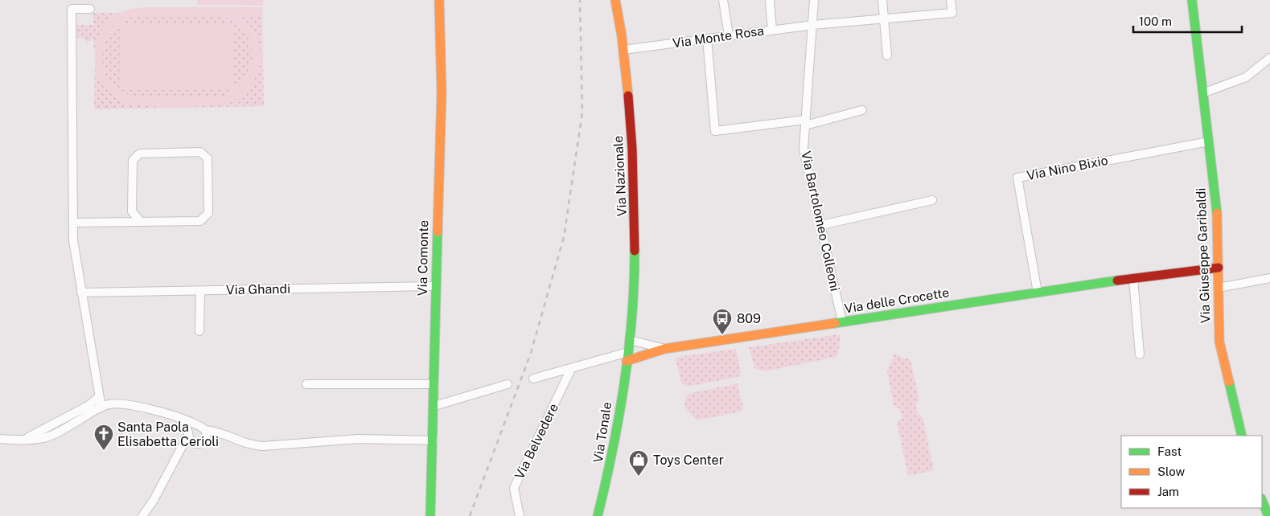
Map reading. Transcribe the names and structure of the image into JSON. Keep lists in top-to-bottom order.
{
  "streets": {
    "street": [
      "Via Monte Rosa",
      "Via Nino Bixio",
      "Via Nazionale",
      "Via Bartolomeo Colleoni",
      "Via Giuseppe Garibaldi",
      "Via Comonte",
      "Via Ghandi",
      "Via delle Crocette",
      "Via Tonale",
      "Via Belvedere"
    ]
  },
  "crossings": [
    ["Via Monte Rosa", "Via Nazionale"],
    ["Via Monte Rosa", "Via Bartolomeo Colleoni"],
    ["Via Nino Bixio", "Via Giuseppe Garibaldi"],
    ["Via Nino Bixio", "Via delle Crocette"],
    ["Via Nazionale", "Via delle Crocette"],
    ["Via Nazionale", "Via Tonale"],
    ["Via Bartolomeo Colleoni", "Via delle Crocette"],
    ["Via Giuseppe Garibaldi", "Via delle Crocette"],
    ["Via Comonte", "Via Ghandi"],
    ["Via delle Crocette", "Via Tonale"],
    ["Via delle Crocette", "Via Belvedere"]
  ],
  "places": {
    "bus stop": ["809"],
    "church": ["Santa Paola Elisabetta Cerioli"],
    "shop": ["Toys Center"]
  },
  "legend": ["Fast", "Slow", "Jam"],
  "scale_bar": "100 m"
}
